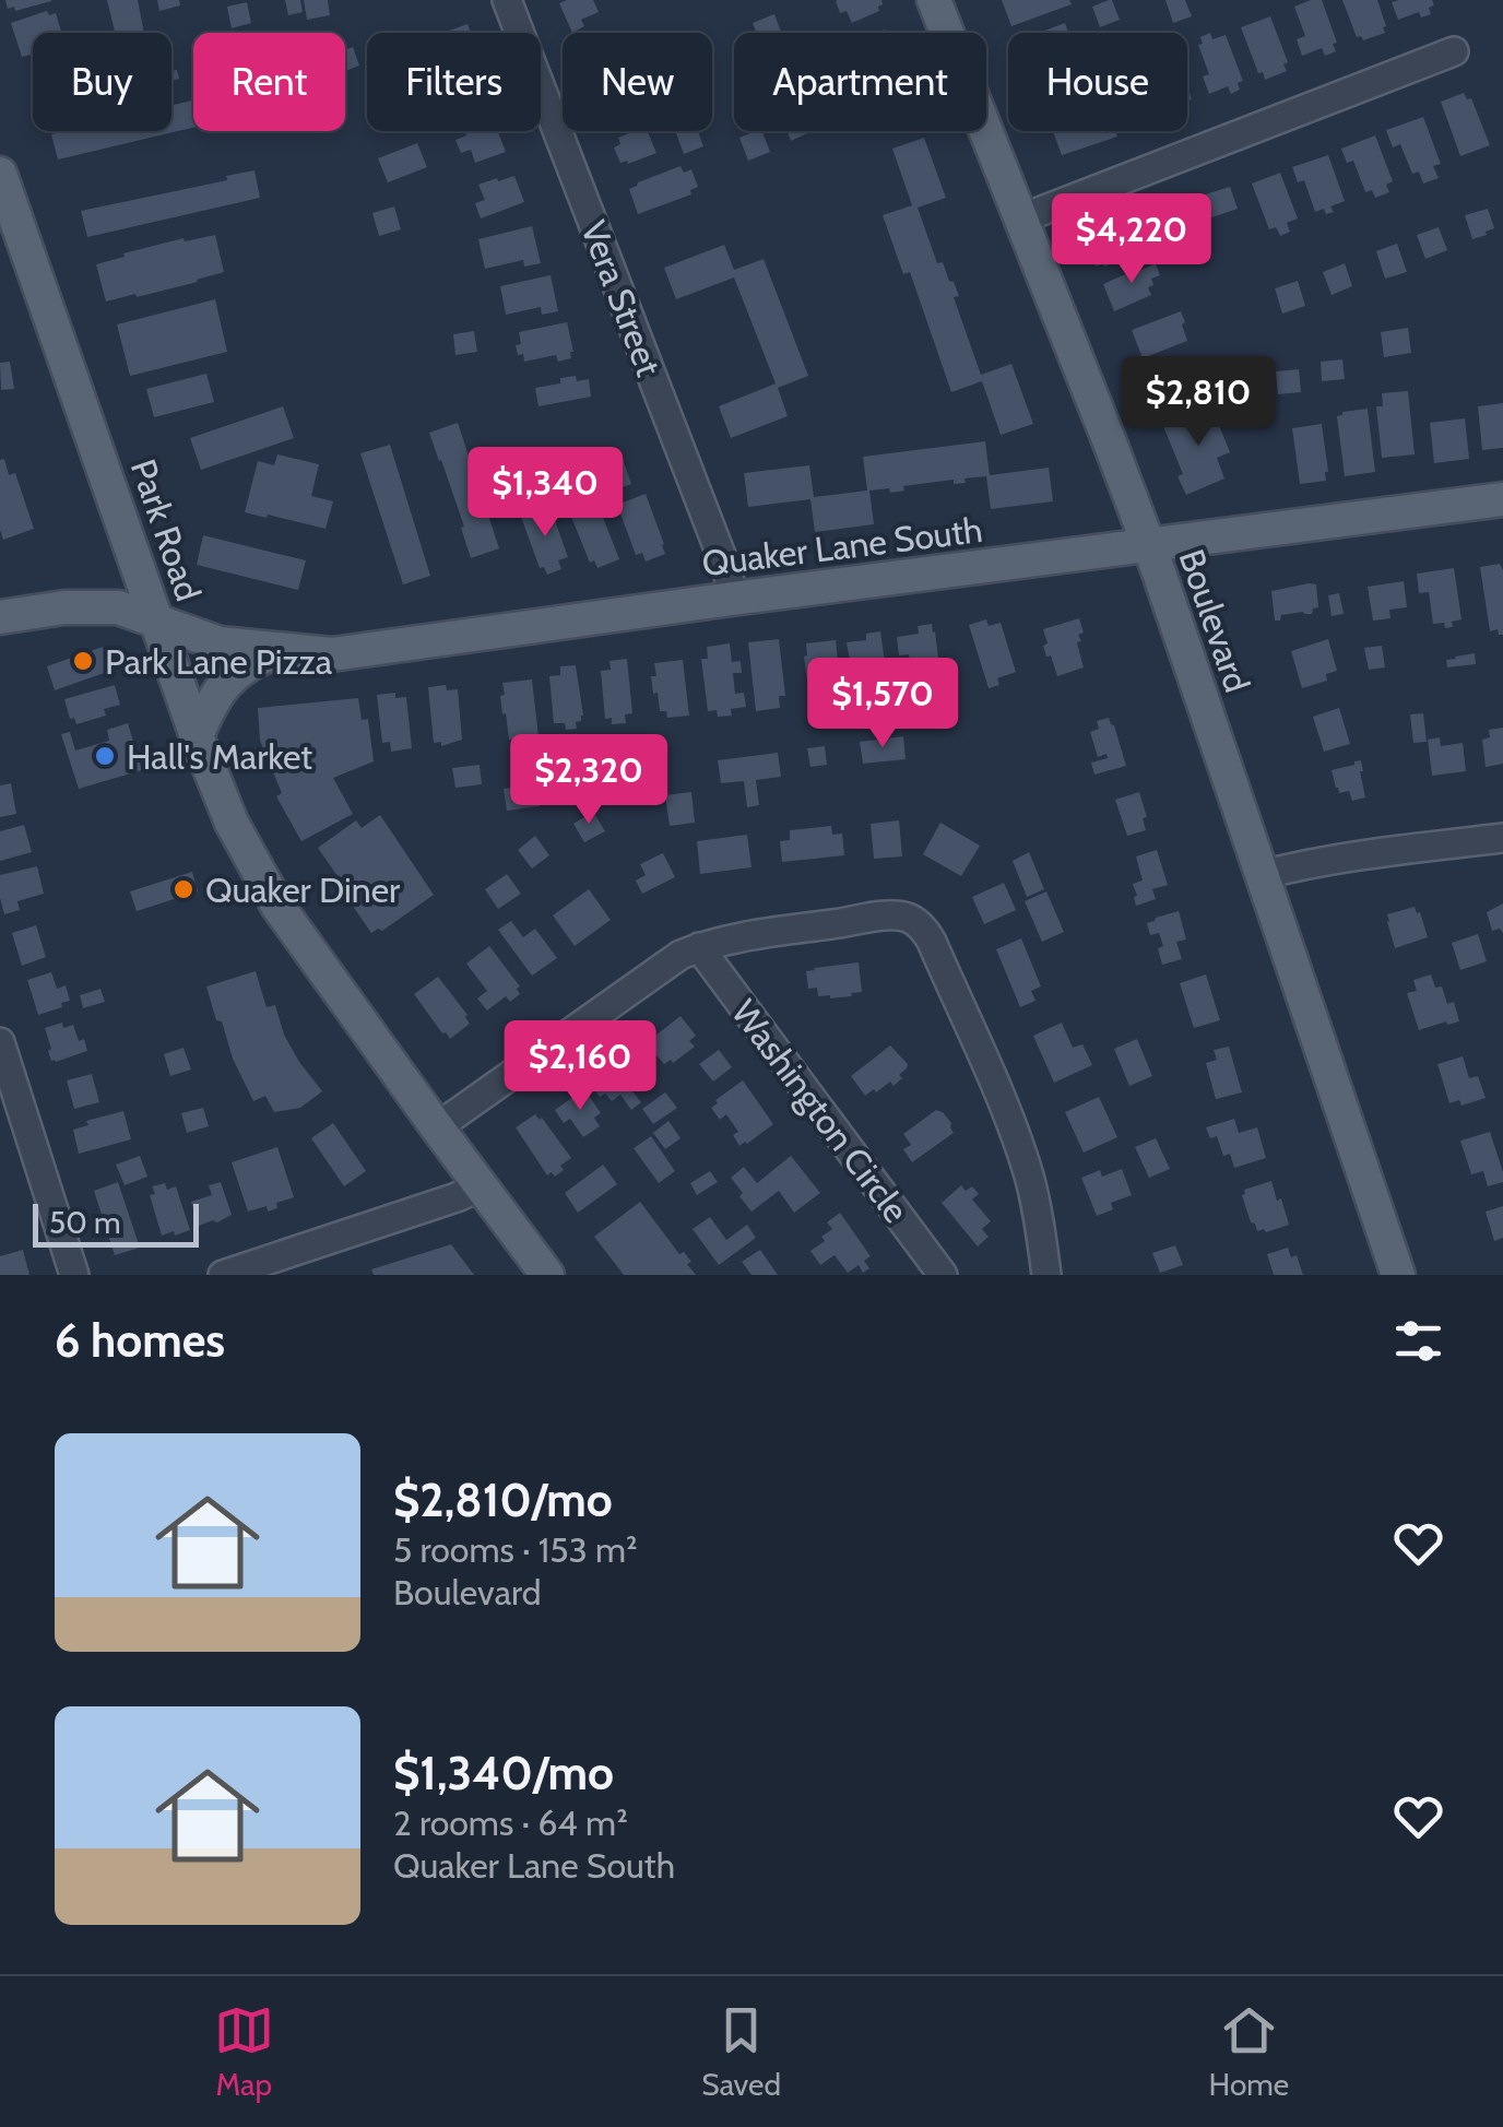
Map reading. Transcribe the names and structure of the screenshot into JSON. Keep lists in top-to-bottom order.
{
  "streets": {
    "main road": ["Park Road", "Quaker Lane South", "Boulevard"],
    "street": ["Vera Street", "Washington Circle"]
  },
  "crossings": [
    ["Vera Street", "Quaker Lane South"],
    ["Park Road", "Quaker Lane South"],
    ["Quaker Lane South", "Boulevard"]
  ],
  "places": ["Park Lane Pizza", "Hall's Market", "Quaker Diner"],
  "scale_bar": "50 m",
  "page": {
    "chip": [
      "Buy",
      "Rent",
      "Filters",
      "New",
      "Apartment",
      "House"
    ],
    "price": [
      "$4,220",
      "$2,810",
      "$1,340",
      "$1,570",
      "$2,320",
      "$2,160"
    ],
    "scale": "50 m",
    "heading": "6 homes",
    "list": [
      {
        "name": "$2,810/mo",
        "note": "5 rooms · 153 m² · Boulevard"
      },
      {
        "name": "$1,340/mo",
        "note": "2 rooms · 64 m² · Quaker Lane South"
      }
    ],
    "tabs": ["Map", "Saved", "Home"]
  }
}
